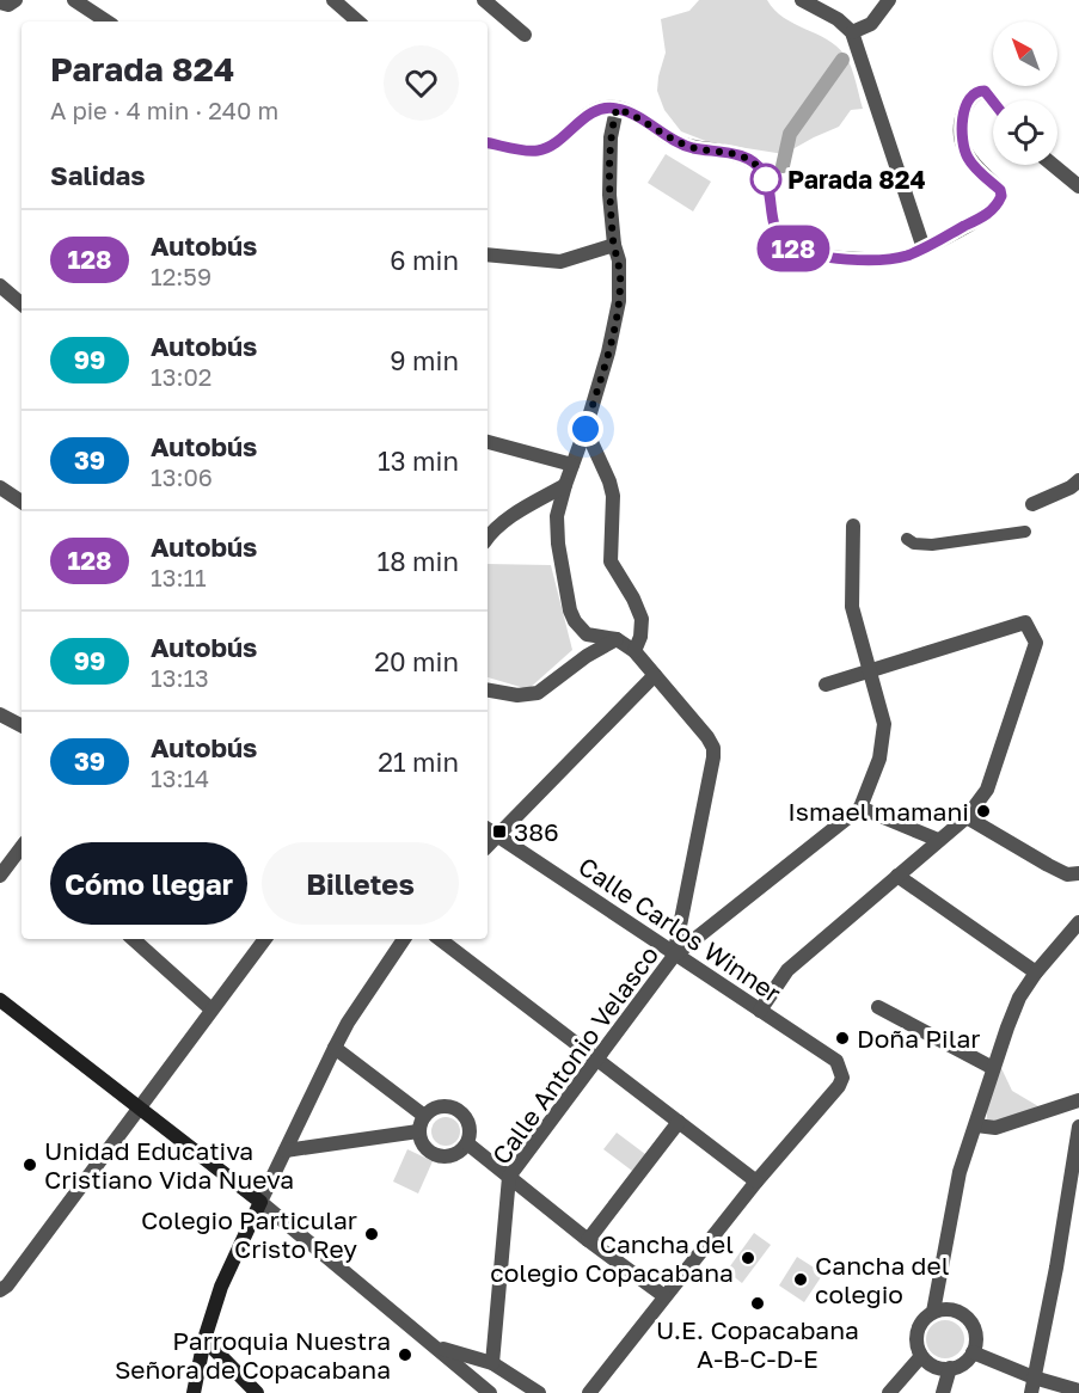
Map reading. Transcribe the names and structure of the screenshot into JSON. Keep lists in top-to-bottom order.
{
  "streets": {
    "street": ["Calle Carlos Winner", "Calle Antonio Velasco"]
  },
  "crossings": [
    ["Calle Carlos Winner", "Calle Antonio Velasco"]
  ],
  "places": {
    "other": [
      "Parada 824",
      "Ismael mamani",
      "Doña Pilar",
      "Unidad Educativa Cristiano Vida Nueva",
      "Colegio Particular Cristo Rey",
      "Cancha del colegio Copacabana",
      "Cancha del colegio",
      "U.E. Copacabana A-B-C-D-E",
      "Parroquia Nuestra Señora de Copacabana"
    ],
    "transit": ["386"]
  },
  "lines": ["bus line 128"],
  "north": "top left",
  "page": {
    "on_map": "128",
    "heading": [
      ["Parada 824", "A pie · 4 min · 240 m"],
      "Salidas"
    ],
    "list": [
      {
        "mark": "128",
        "name": "Autobús",
        "note": "12:59",
        "value": "6 min"
      },
      {
        "mark": "99",
        "name": "Autobús",
        "note": "13:02",
        "value": "9 min"
      },
      {
        "mark": "39",
        "name": "Autobús",
        "note": "13:06",
        "value": "13 min"
      },
      {
        "mark": "128",
        "name": "Autobús",
        "note": "13:11",
        "value": "18 min"
      },
      {
        "mark": "99",
        "name": "Autobús",
        "note": "13:13",
        "value": "20 min"
      },
      {
        "mark": "39",
        "name": "Autobús",
        "note": "13:14",
        "value": "21 min"
      }
    ],
    "buttons": ["Cómo llegar", "Billetes"]
  }
}
